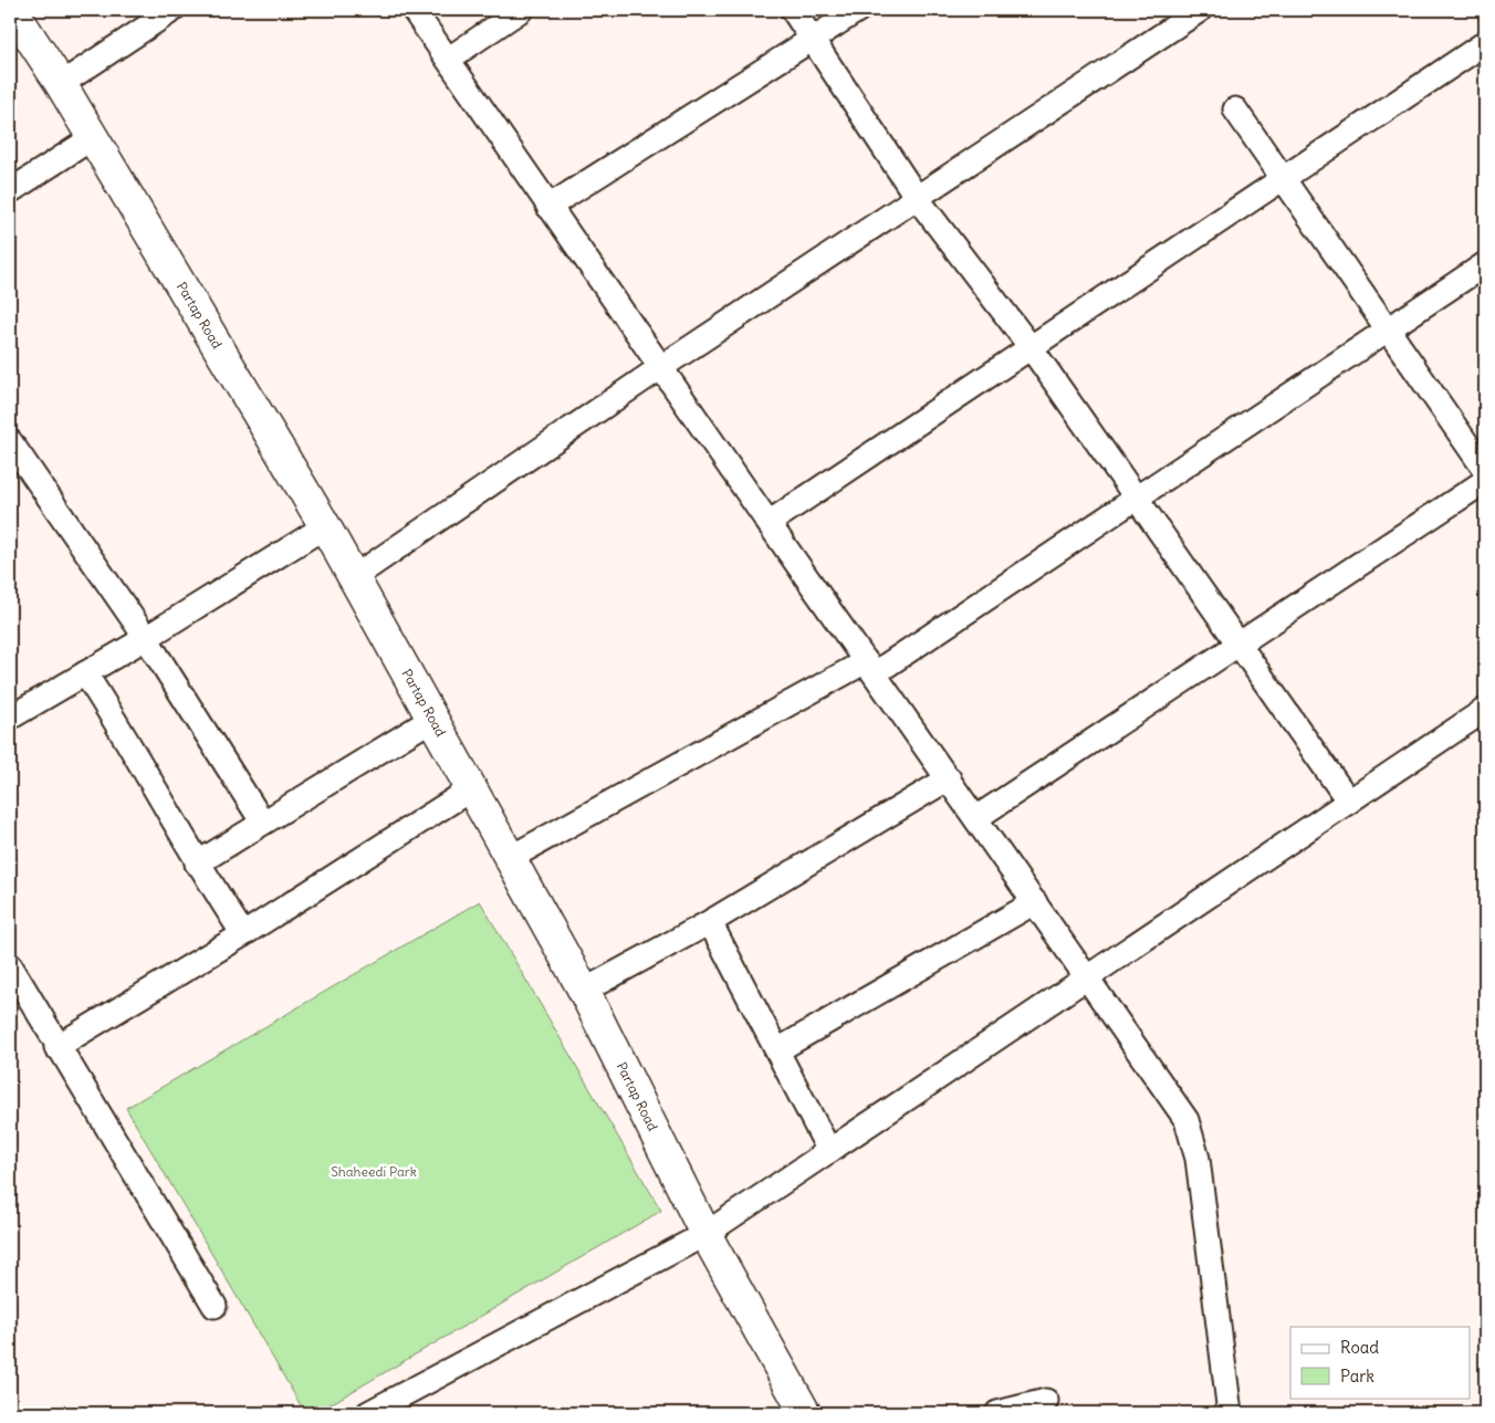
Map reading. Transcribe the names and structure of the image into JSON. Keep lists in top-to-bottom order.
{
  "streets": {
    "street": ["Partap Road"]
  },
  "parks": ["Shaheedi Park"],
  "legend": ["Road", "Park"]
}
